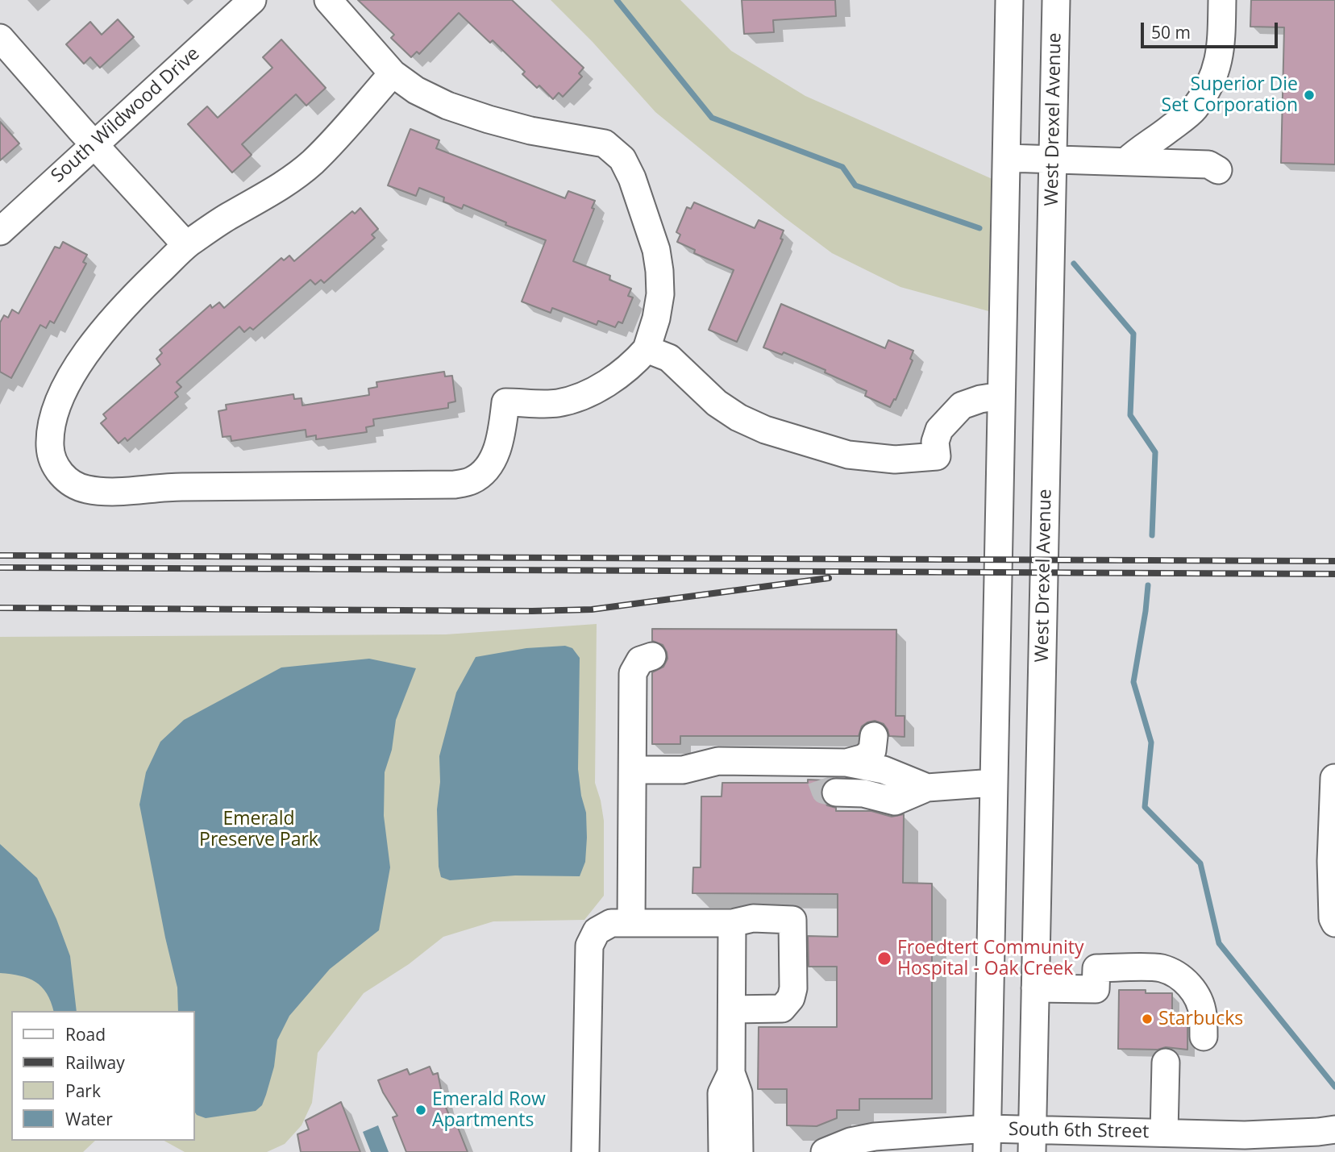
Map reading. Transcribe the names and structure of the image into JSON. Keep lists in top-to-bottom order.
{
  "streets": {
    "street": ["South Wildwood Drive", "West Drexel Avenue", "South 6th Street"]
  },
  "crossings": [
    ["West Drexel Avenue", "South 6th Street"]
  ],
  "parks": ["Emerald Preserve Park"],
  "places": [
    "Superior Die Set Corporation",
    "Froedtert Community Hospital - Oak Creek",
    "Starbucks",
    "Emerald Row Apartments"
  ],
  "legend": [
    "Road",
    "Railway",
    "Park",
    "Water"
  ],
  "scale_bar": "50 m"
}
